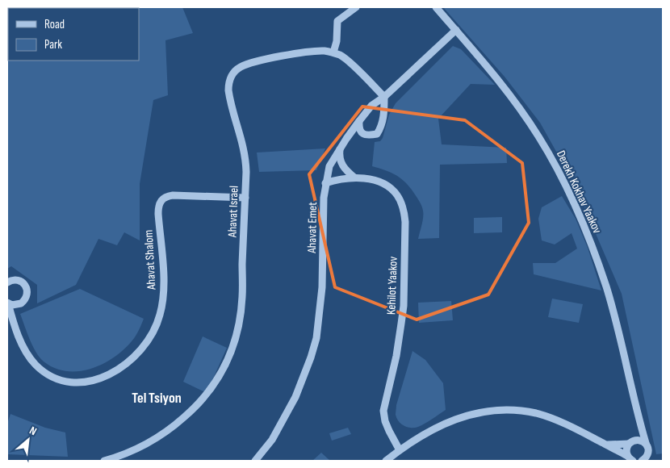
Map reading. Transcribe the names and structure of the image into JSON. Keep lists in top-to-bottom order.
{
  "streets": {
    "street": [
      "Derekh Kokhav Yaakov",
      "Ahavat Israel",
      "Ahavat Emet",
      "Ahavat Shalom",
      "Kehilot Yaakov"
    ]
  },
  "crossings": [
    ["Derekh Kokhav Yaakov", "Ahavat Emet"],
    ["Ahavat Israel", "Ahavat Emet"],
    ["Ahavat Israel", "Ahavat Shalom"],
    ["Ahavat Emet", "Kehilot Yaakov"]
  ],
  "districts": ["Tel Tsiyon"],
  "legend": ["Road", "Park"],
  "north": "top right"
}
